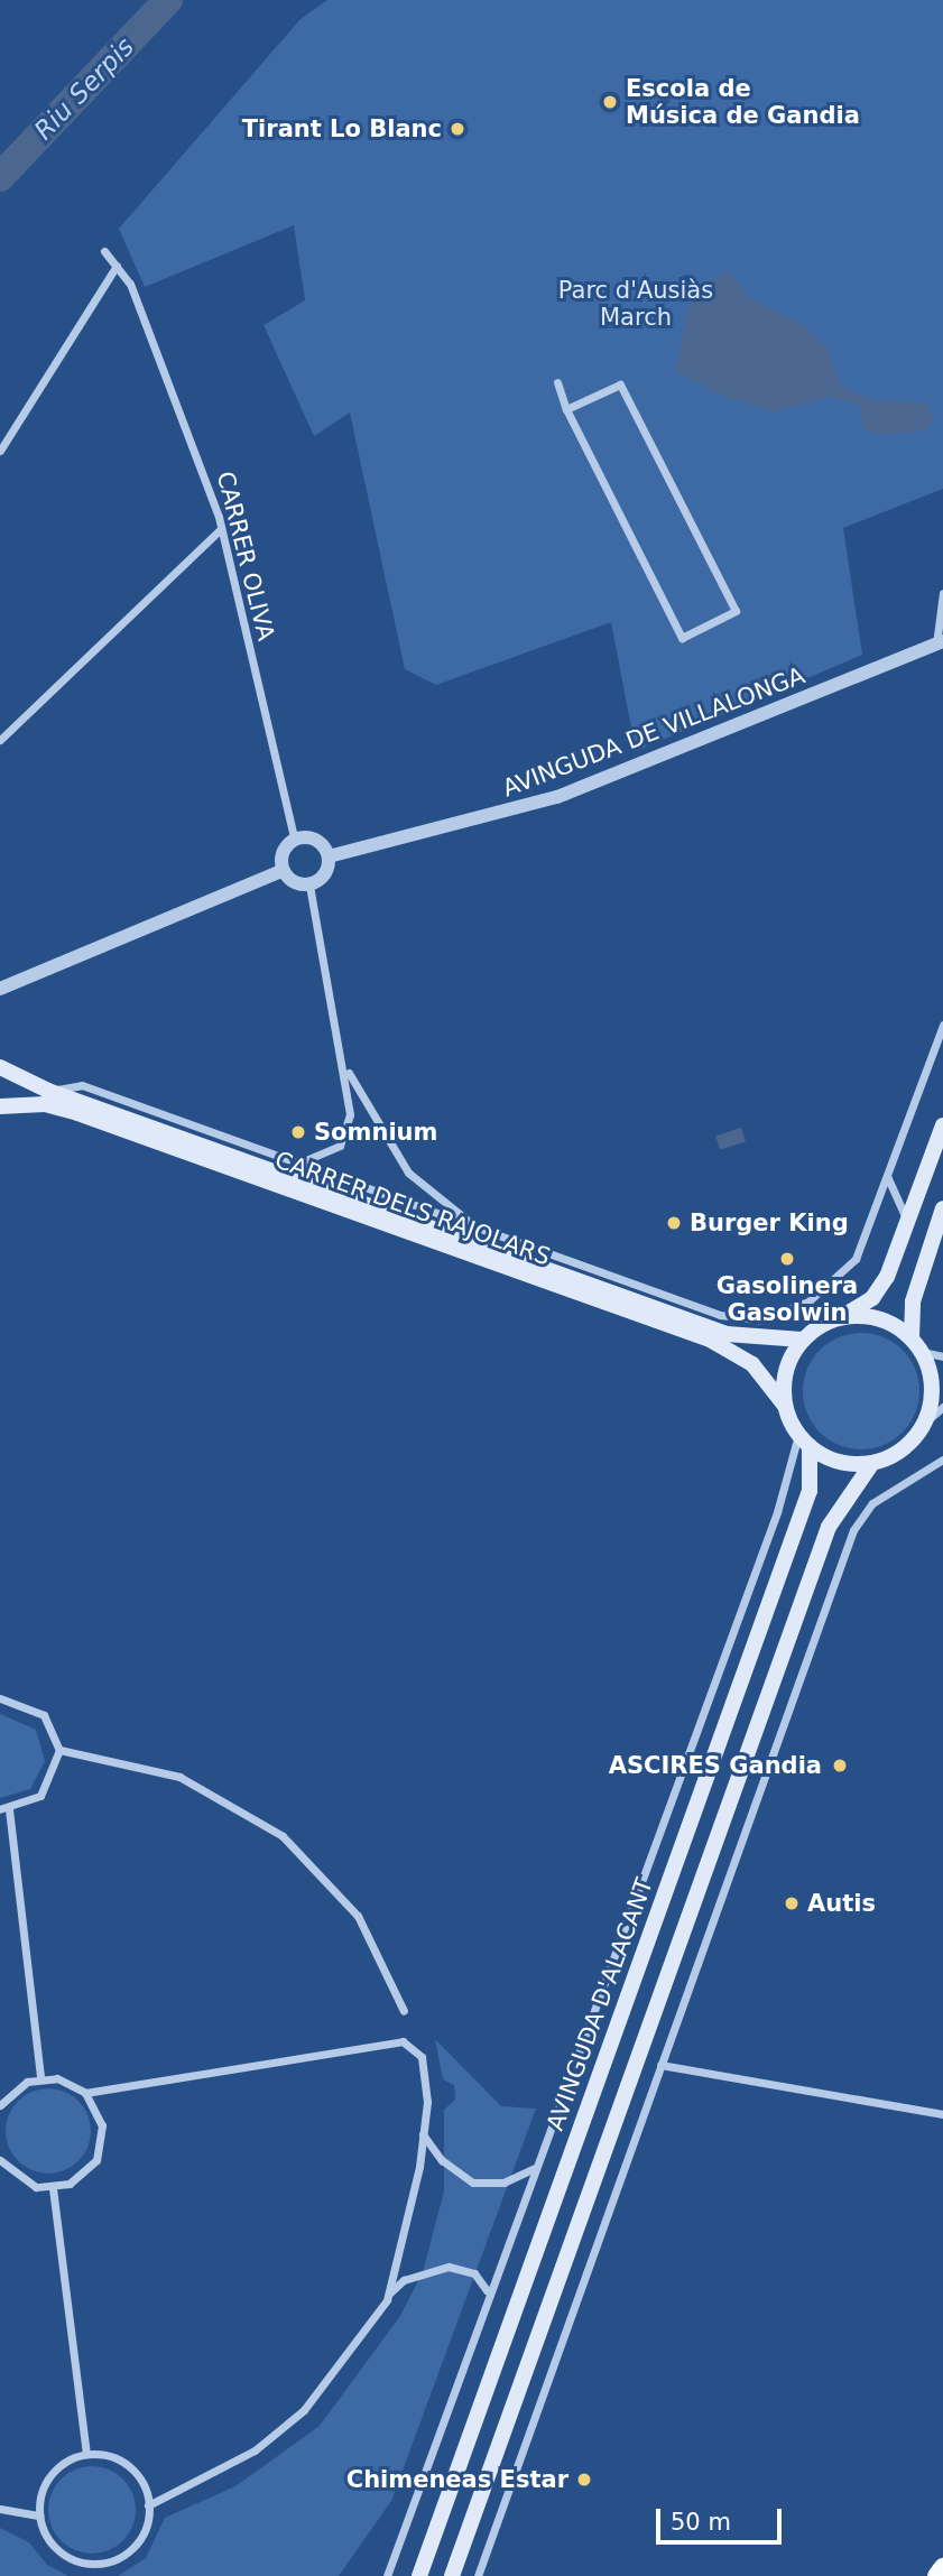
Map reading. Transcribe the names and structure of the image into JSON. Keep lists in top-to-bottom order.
{
  "streets": {
    "main road": ["CARRER DELS RAJOLARS", "AVINGUDA D'ALACANT"],
    "street": ["CARRER OLIVA", "AVINGUDA DE VILLALONGA"]
  },
  "crossings": [
    ["CARRER OLIVA", "AVINGUDA DE VILLALONGA"],
    ["CARRER DELS RAJOLARS", "AVINGUDA D'ALACANT"]
  ],
  "water": ["Riu Serpis"],
  "parks": ["Parc d'Ausiàs March"],
  "places": [
    "Escola de Música de Gandia",
    "Tirant Lo Blanc",
    "Somnium",
    "Burger King",
    "Gasolinera Gasolwin",
    "ASCIRES Gandia",
    "Autis",
    "Chimeneas Estar"
  ],
  "scale_bar": "50 m"
}
